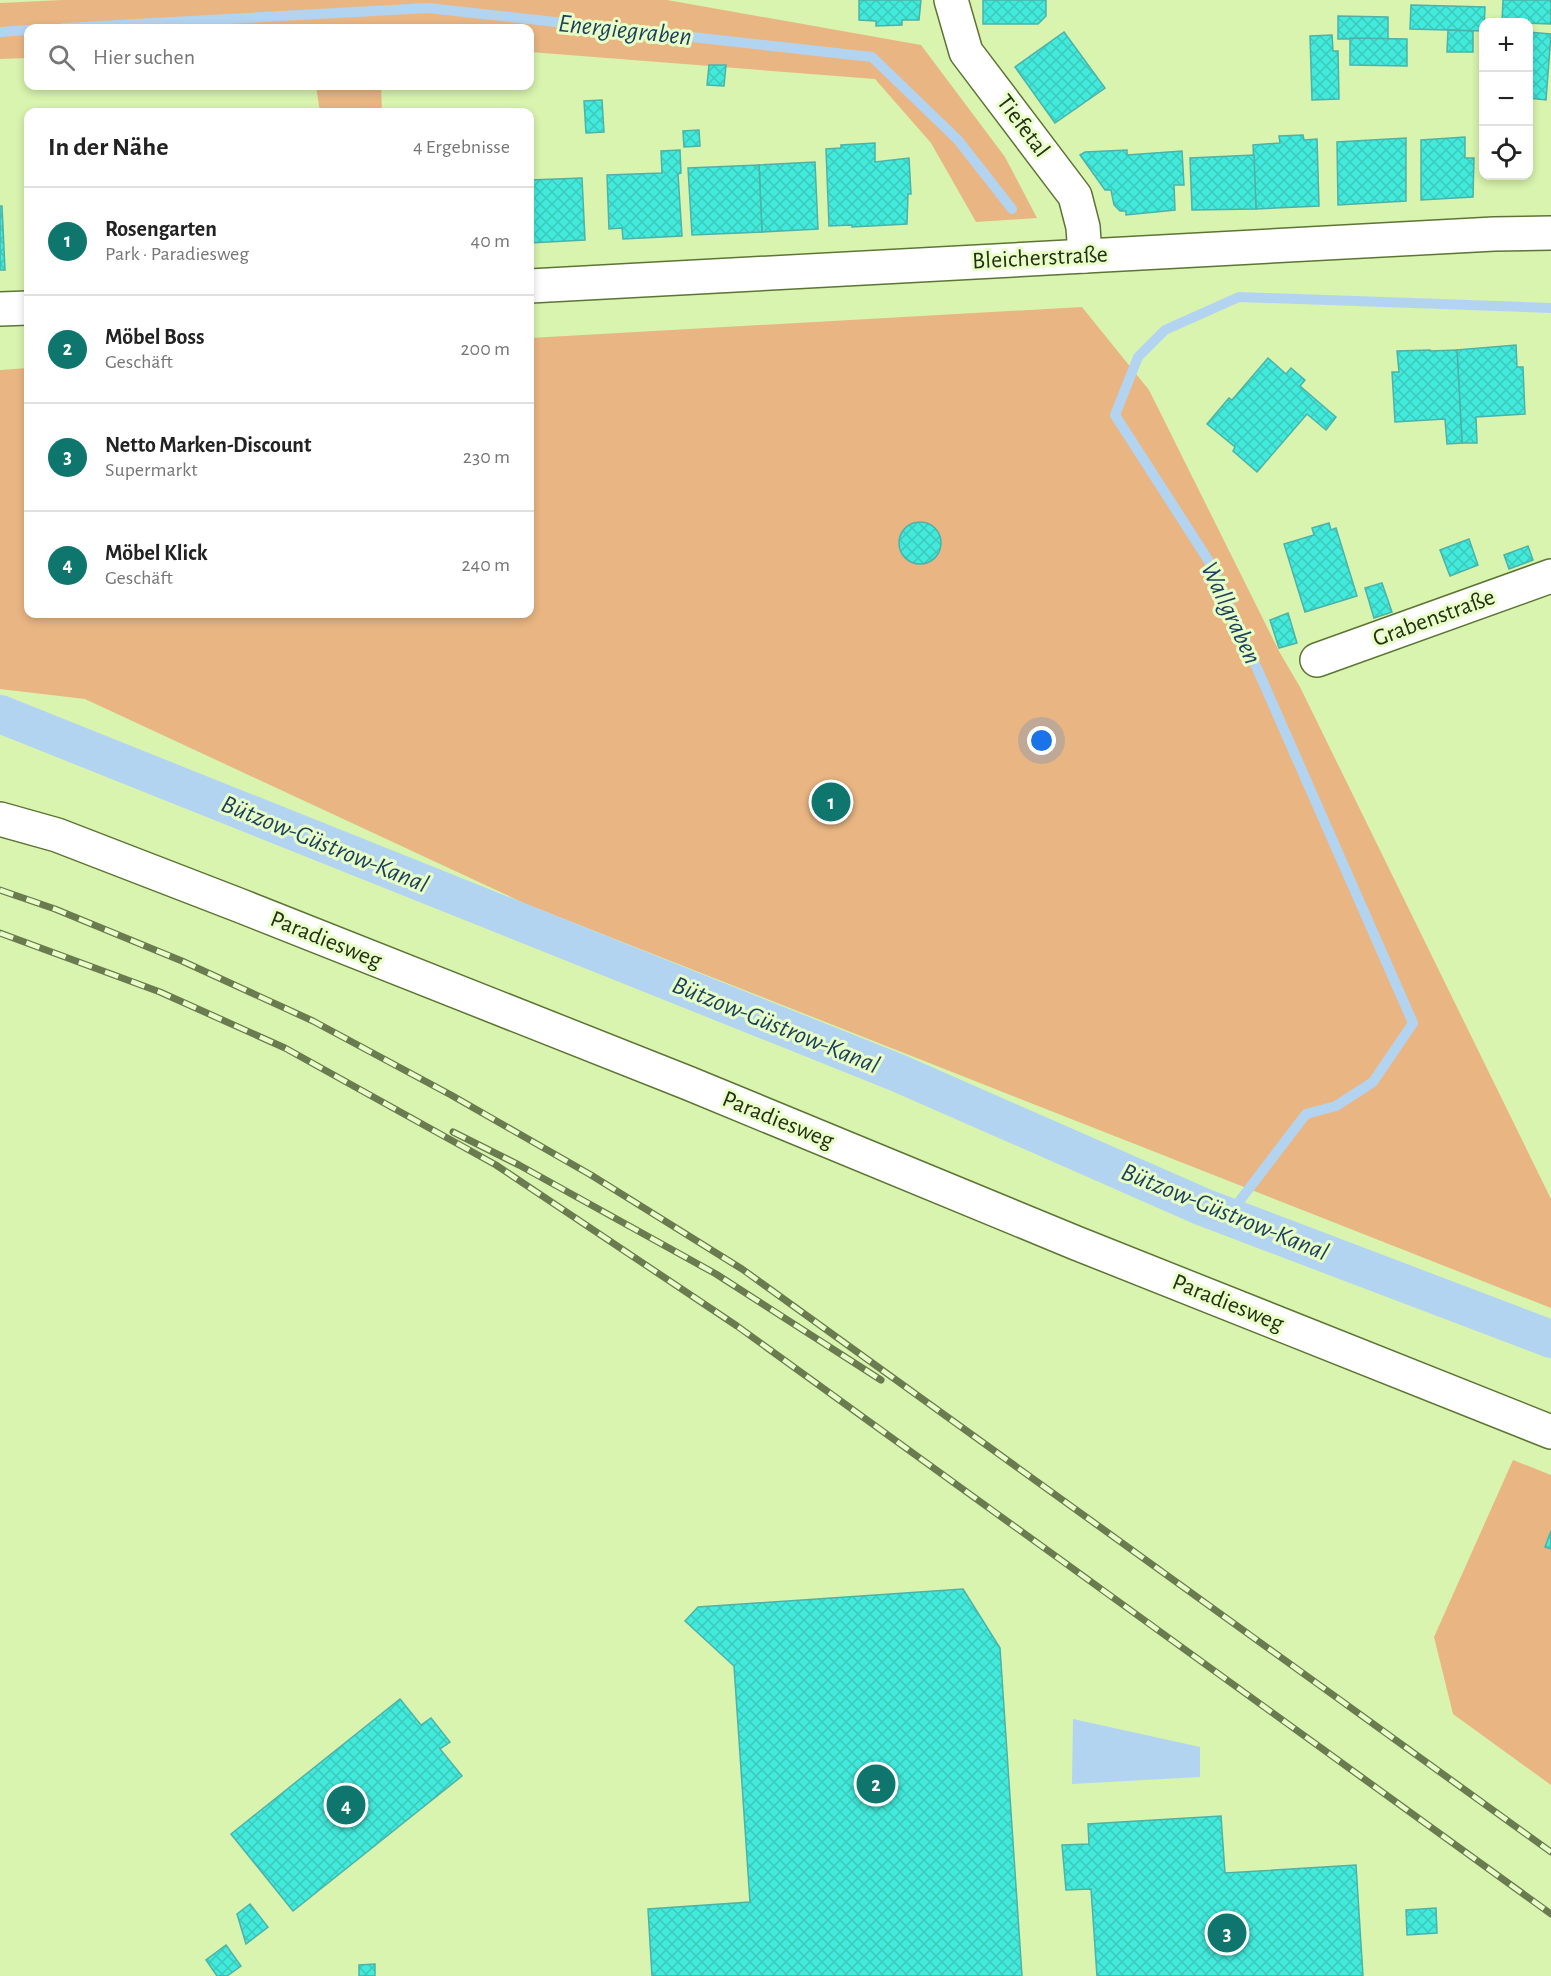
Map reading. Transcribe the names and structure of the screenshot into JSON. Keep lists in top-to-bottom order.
{
  "streets": {
    "street": [
      "Tiefetal",
      "Bleicherstraße",
      "Grabenstraße",
      "Paradiesweg"
    ]
  },
  "crossings": [
    ["Tiefetal", "Bleicherstraße"]
  ],
  "water": ["Energiegraben", "Wallgraben", "Bützow-Güstrow-Kanal"],
  "page": {
    "map_buttons": ["+", "−"],
    "search": "Hier suchen",
    "heading": ["In der Nähe", "4 Ergebnisse"],
    "list": [
      {
        "mark": "1",
        "name": "Rosengarten",
        "note": "Park · Paradiesweg",
        "value": "40 m"
      },
      {
        "mark": "2",
        "name": "Möbel Boss",
        "note": "Geschäft",
        "value": "200 m"
      },
      {
        "mark": "3",
        "name": "Netto Marken-Discount",
        "note": "Supermarkt",
        "value": "230 m"
      },
      {
        "mark": "4",
        "name": "Möbel Klick",
        "note": "Geschäft",
        "value": "240 m"
      }
    ],
    "pins": [
      "1",
      "2",
      "4",
      "3"
    ]
  }
}
